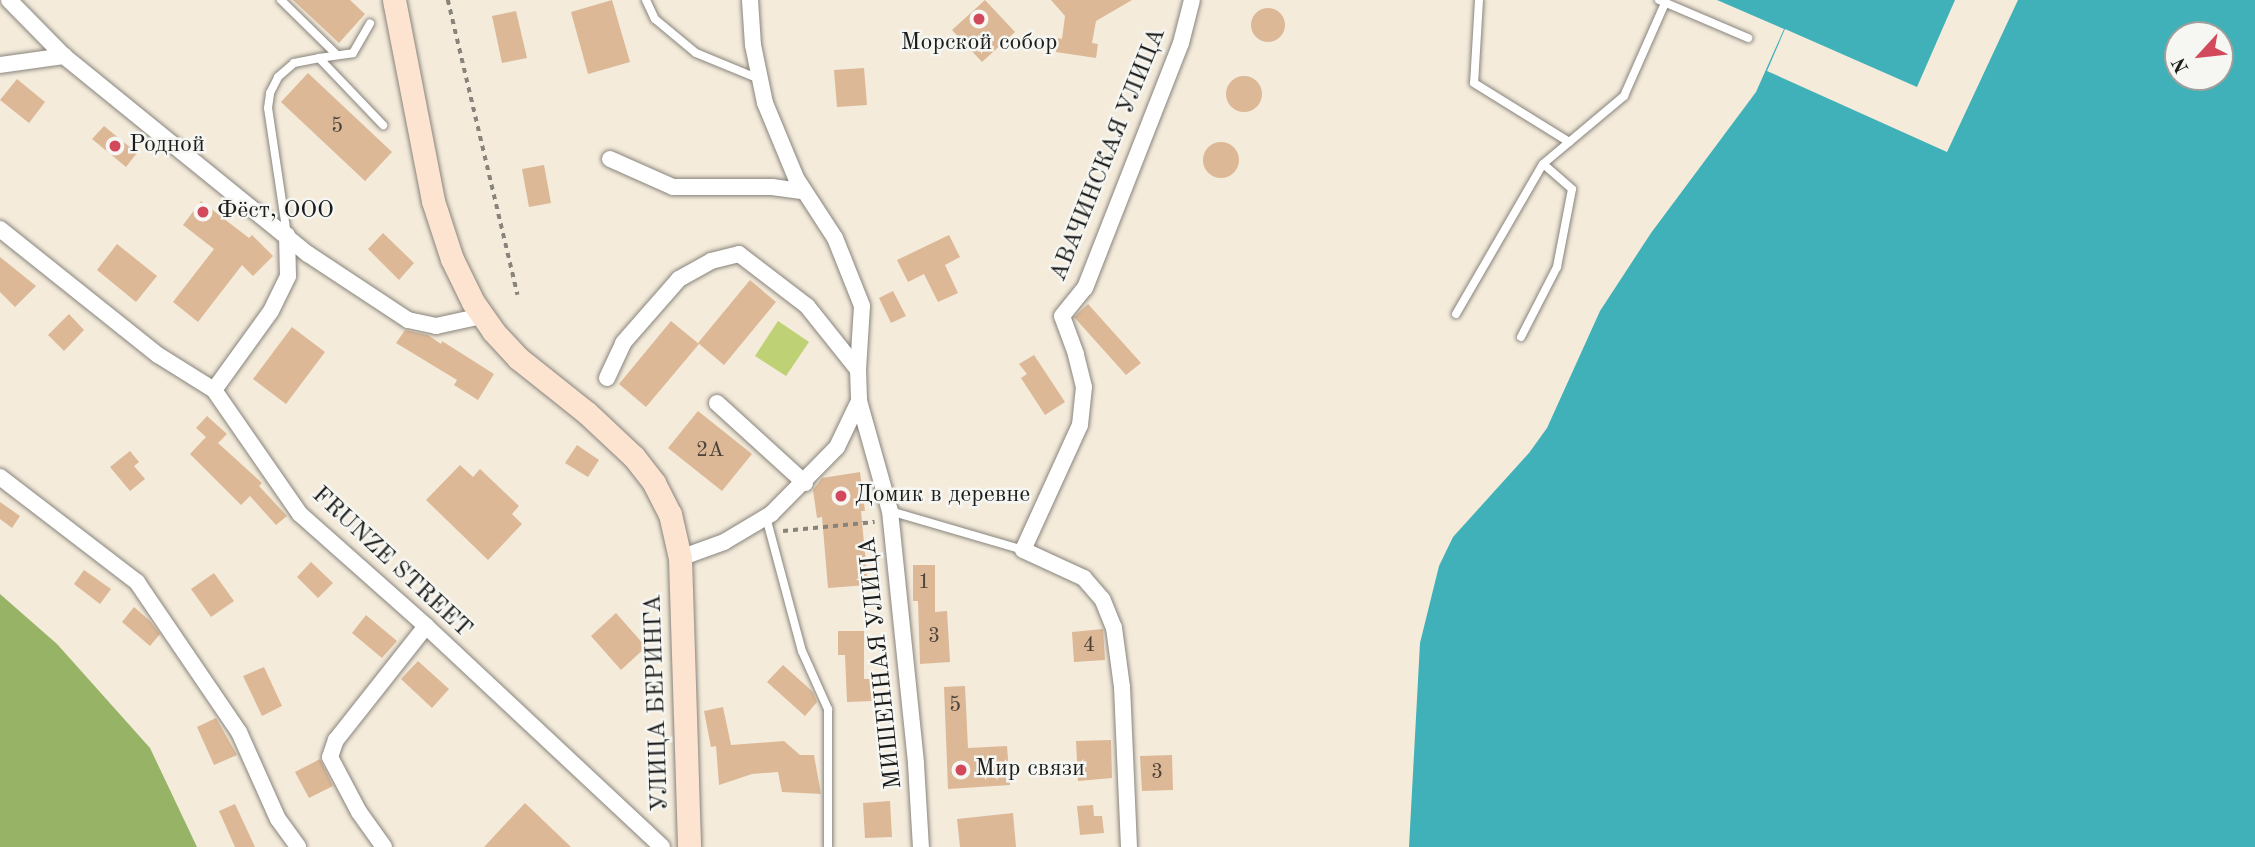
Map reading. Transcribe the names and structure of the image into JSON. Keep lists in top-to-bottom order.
{
  "streets": {
    "main road": ["УЛИЦА БЕРИНГА"],
    "street": ["АВАЧИНСКАЯ УЛИЦА", "FRUNZE STREET", "МИШЕННАЯ УЛИЦА"]
  },
  "places": [
    "Морской собор",
    "Родной",
    "Фёст, ООО",
    "Домик в деревне",
    "Мир связи"
  ],
  "house_numbers": [
    "5",
    "2А",
    "1",
    "3",
    "4",
    "5",
    "3"
  ],
  "north": "bottom left"
}
